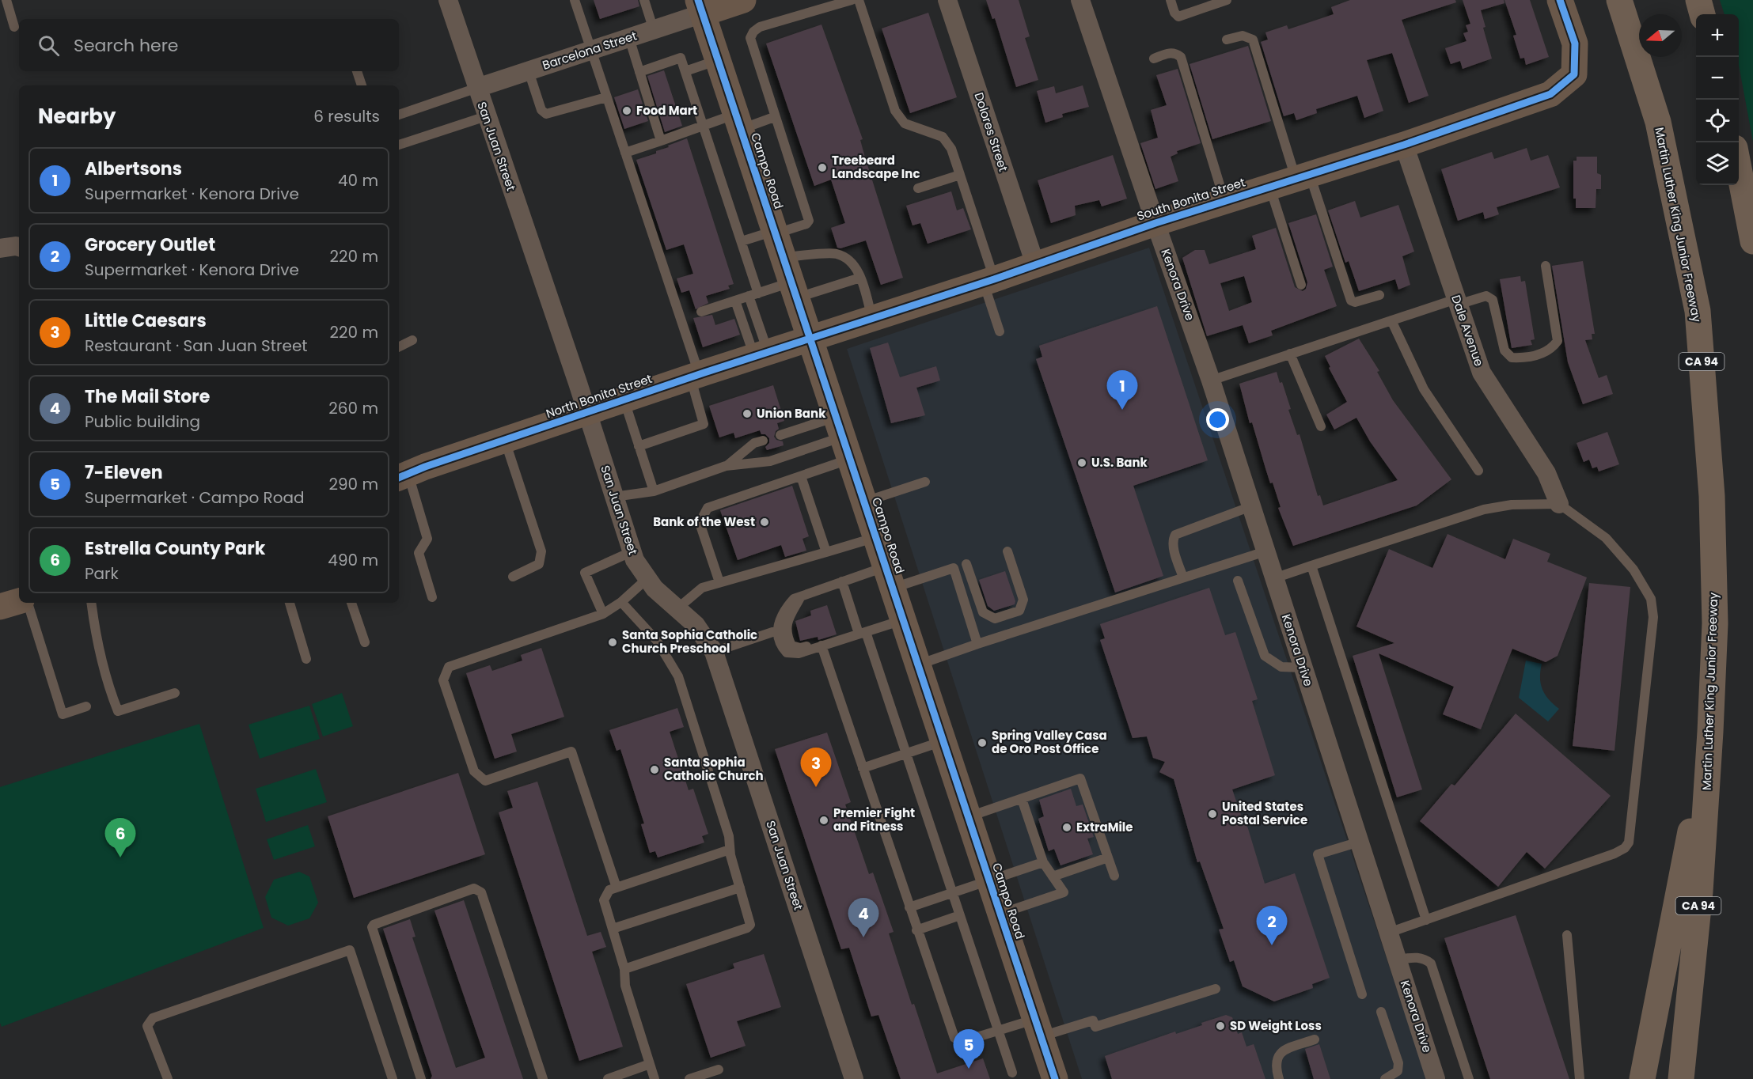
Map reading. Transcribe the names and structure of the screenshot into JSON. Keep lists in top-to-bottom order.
{
  "streets": {
    "highway": ["Martin Luther King Junior Freeway", "CA 94"],
    "street": [
      "Barcelona Street",
      "Dolores Street",
      "San Juan Street",
      "Campo Road",
      "South Bonita Street",
      "Kenora Drive",
      "Dale Avenue",
      "North Bonita Street"
    ]
  },
  "crossings": [
    ["Barcelona Street", "San Juan Street"],
    ["Barcelona Street", "Campo Road"],
    ["Dolores Street", "South Bonita Street"],
    ["San Juan Street", "North Bonita Street"],
    ["Campo Road", "South Bonita Street"],
    ["Campo Road", "North Bonita Street"],
    ["South Bonita Street", "Kenora Drive"],
    ["South Bonita Street", "Dale Avenue"],
    ["South Bonita Street", "North Bonita Street"]
  ],
  "places": [
    "Food Mart",
    "Treebeard Landscape Inc",
    "Union Bank",
    "U.S. Bank",
    "Bank of the West",
    "Santa Sophia Catholic Church Preschool",
    "Spring Valley Casa de Oro Post Office",
    "Santa Sophia Catholic Church",
    "United States Postal Service",
    "Premier Fight and Fitness",
    "ExtraMile",
    "SD Weight Loss"
  ],
  "north": "left",
  "page": {
    "map_buttons": ["+", "−"],
    "search": "Search here",
    "heading": ["Nearby", "6 results"],
    "list": [
      {
        "mark": "1",
        "name": "Albertsons",
        "note": "Supermarket · Kenora Drive",
        "value": "40 m"
      },
      {
        "mark": "2",
        "name": "Grocery Outlet",
        "note": "Supermarket · Kenora Drive",
        "value": "220 m"
      },
      {
        "mark": "3",
        "name": "Little Caesars",
        "note": "Restaurant · San Juan Street",
        "value": "220 m"
      },
      {
        "mark": "4",
        "name": "The Mail Store",
        "note": "Public building",
        "value": "260 m"
      },
      {
        "mark": "5",
        "name": "7-Eleven",
        "note": "Supermarket · Campo Road",
        "value": "290 m"
      },
      {
        "mark": "6",
        "name": "Estrella County Park",
        "note": "Park",
        "value": "490 m"
      }
    ],
    "pins": [
      "1",
      "3",
      "6",
      "4",
      "2",
      "5"
    ]
  }
}
